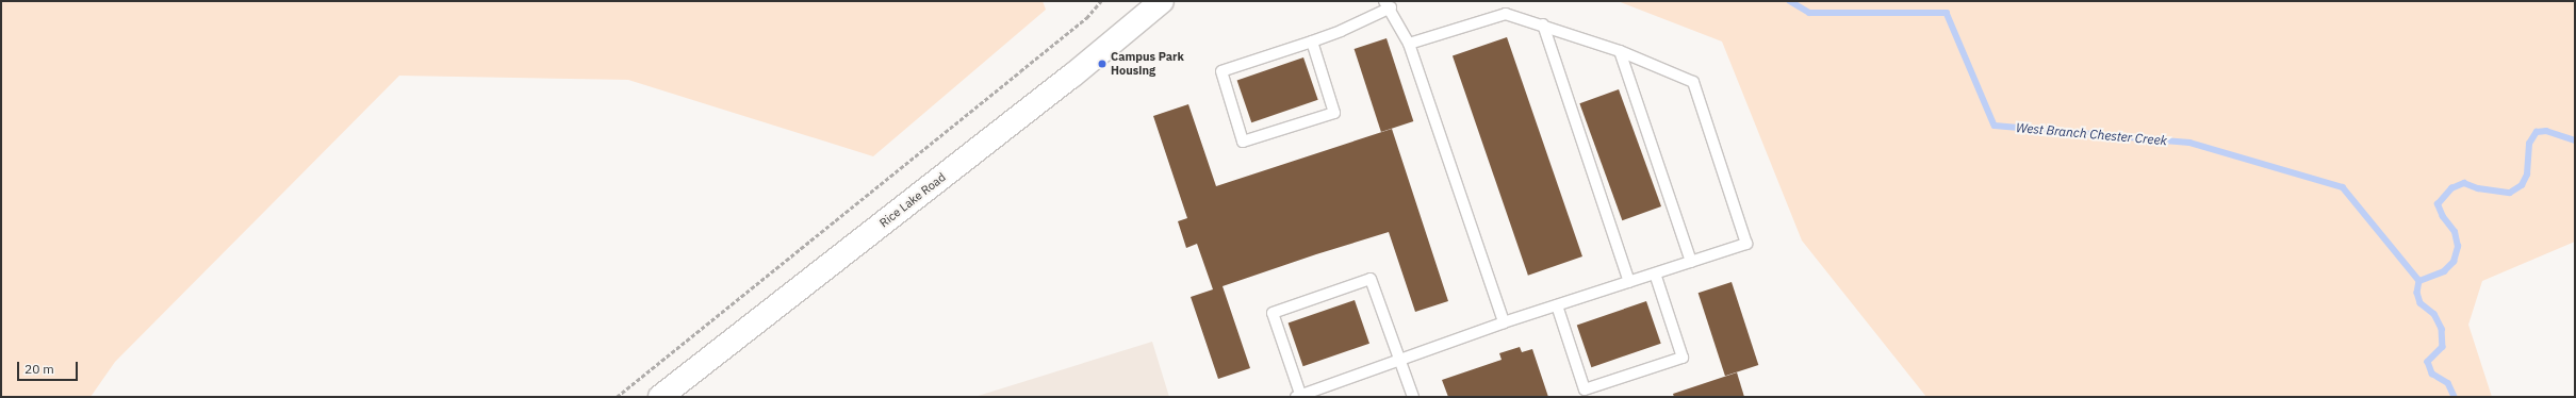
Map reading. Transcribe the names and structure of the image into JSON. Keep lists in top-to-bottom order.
{
  "streets": {
    "main road": ["Rice Lake Road"]
  },
  "water": ["West Branch Chester Creek"],
  "places": ["Campus Park Housing"],
  "scale_bar": "20 m"
}
